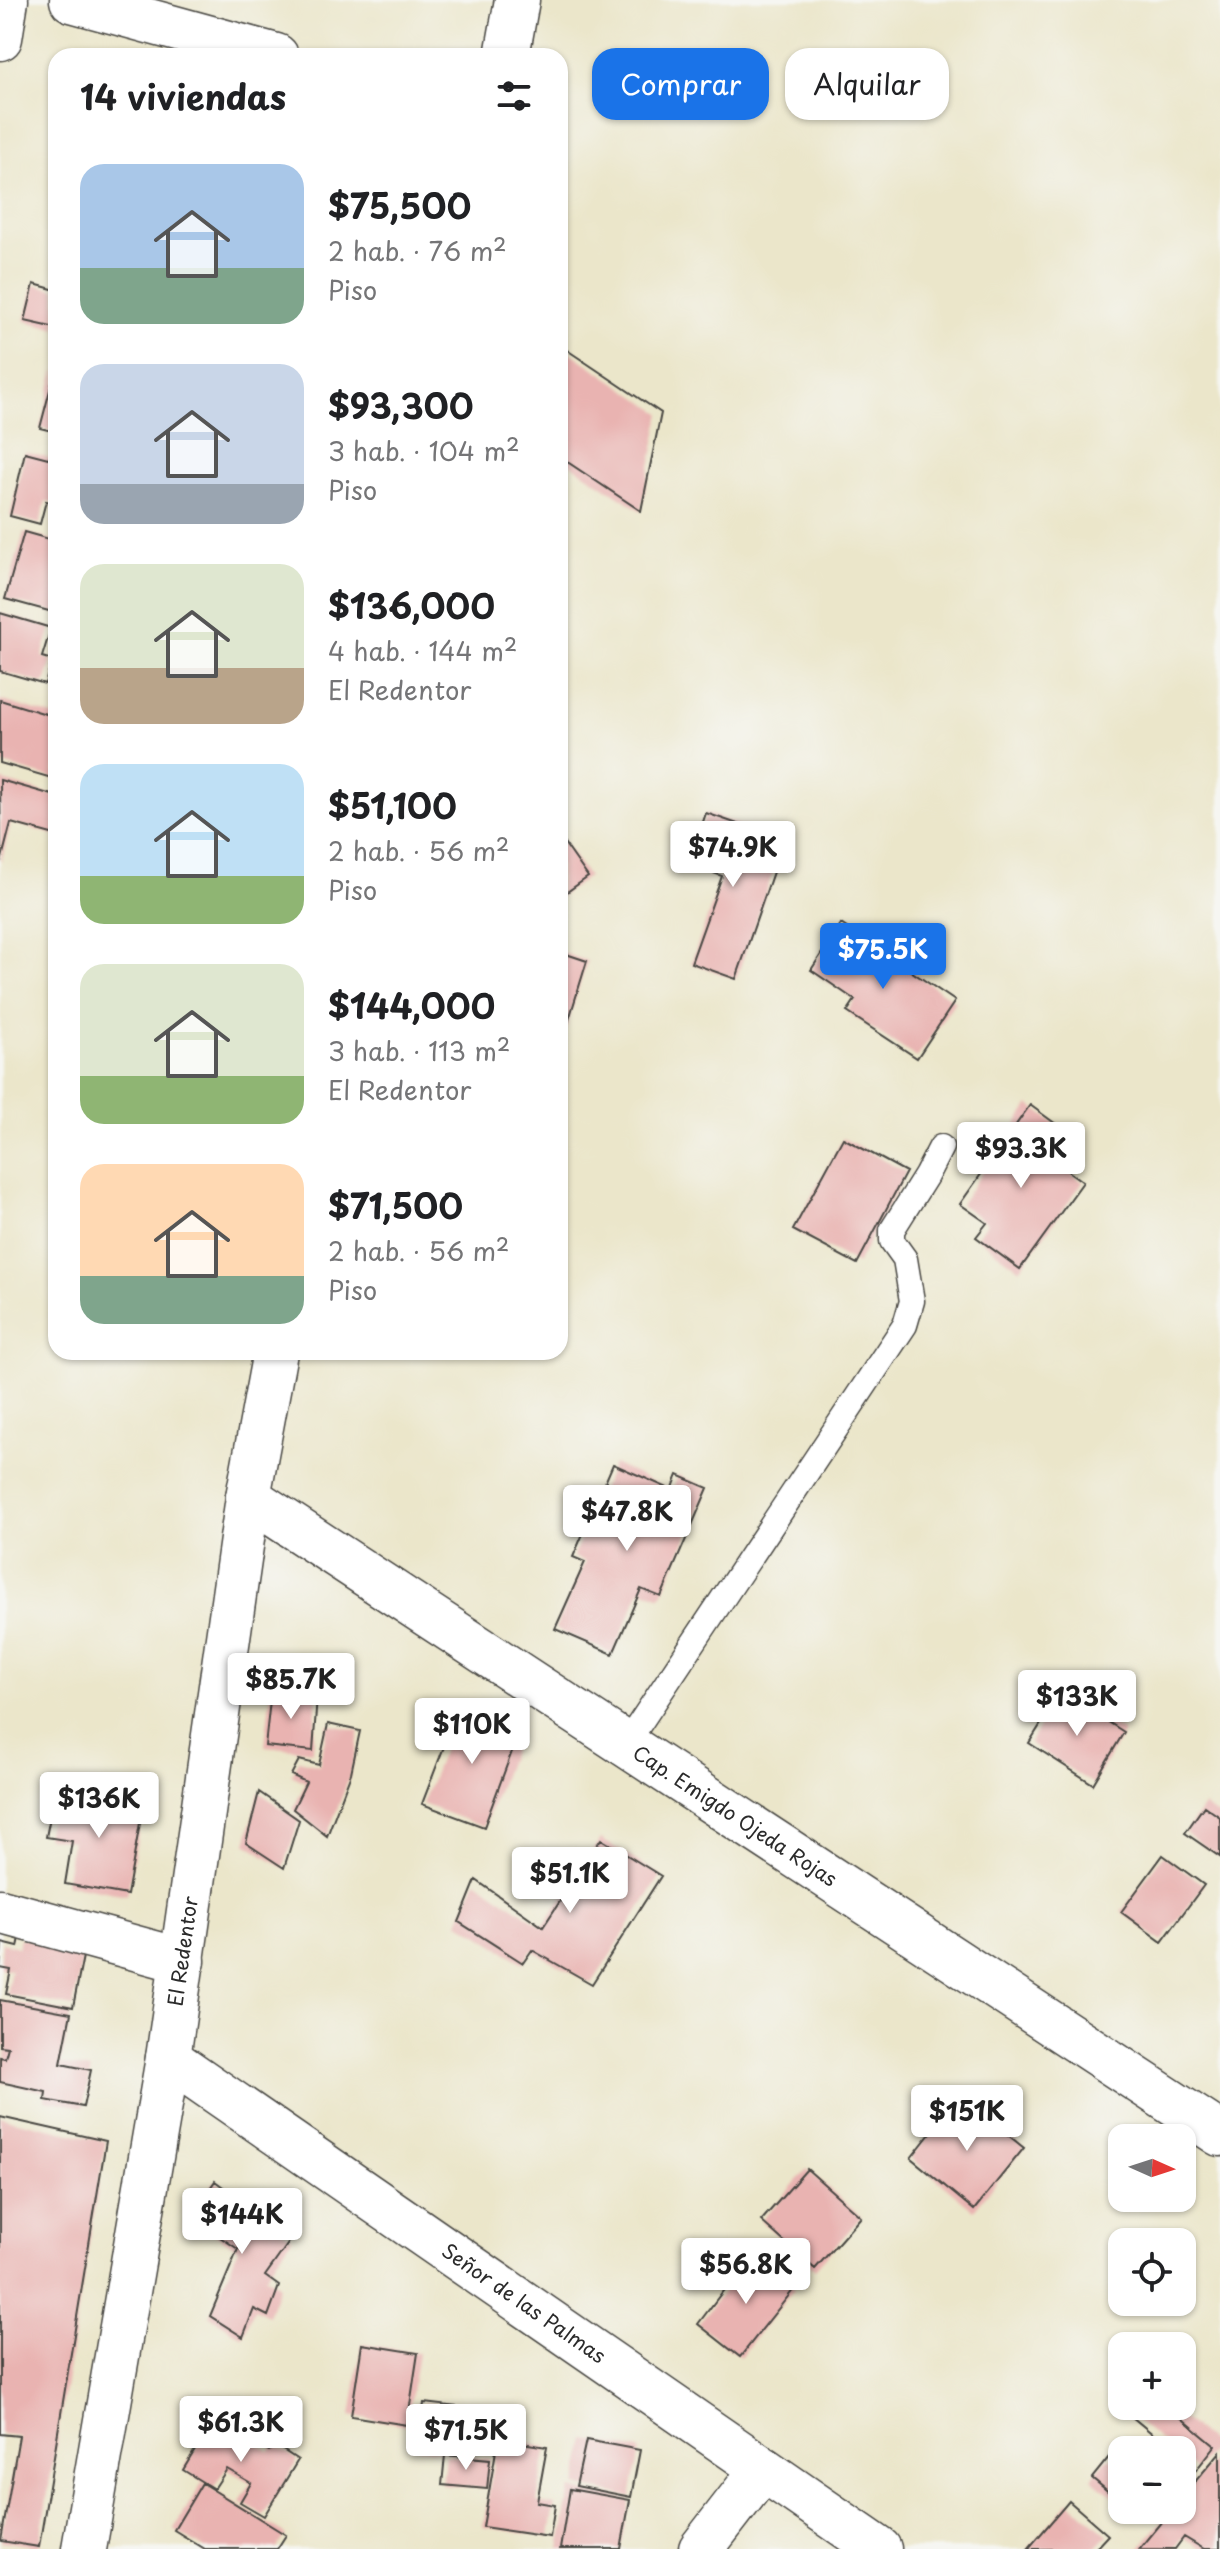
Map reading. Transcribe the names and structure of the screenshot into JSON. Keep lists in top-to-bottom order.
{
  "streets": {
    "street": ["Cap. Emigdo Ojeda Rojas", "El Redentor", "Señor de las Palmas"]
  },
  "crossings": [
    ["Cap. Emigdo Ojeda Rojas", "El Redentor"],
    ["El Redentor", "Señor de las Palmas"]
  ],
  "north": "right",
  "page": {
    "chip": ["Comprar", "Alquilar"],
    "heading": "14 viviendas",
    "list": [
      {
        "name": "$75,500",
        "note": "2 hab. · 76 m² · Piso"
      },
      {
        "name": "$93,300",
        "note": "3 hab. · 104 m² · Piso"
      },
      {
        "name": "$136,000",
        "note": "4 hab. · 144 m² · El Redentor"
      },
      {
        "name": "$51,100",
        "note": "2 hab. · 56 m² · Piso"
      },
      {
        "name": "$144,000",
        "note": "3 hab. · 113 m² · El Redentor"
      },
      {
        "name": "$71,500",
        "note": "2 hab. · 56 m² · Piso"
      }
    ],
    "price": [
      "$74.9K",
      "$75.5K",
      "$93.3K",
      "$47.8K",
      "$85.7K",
      "$133K",
      "$110K",
      "$136K",
      "$51.1K",
      "$151K",
      "$144K",
      "$56.8K",
      "$61.3K",
      "$71.5K"
    ],
    "map_buttons": ["+", "−"]
  }
}
